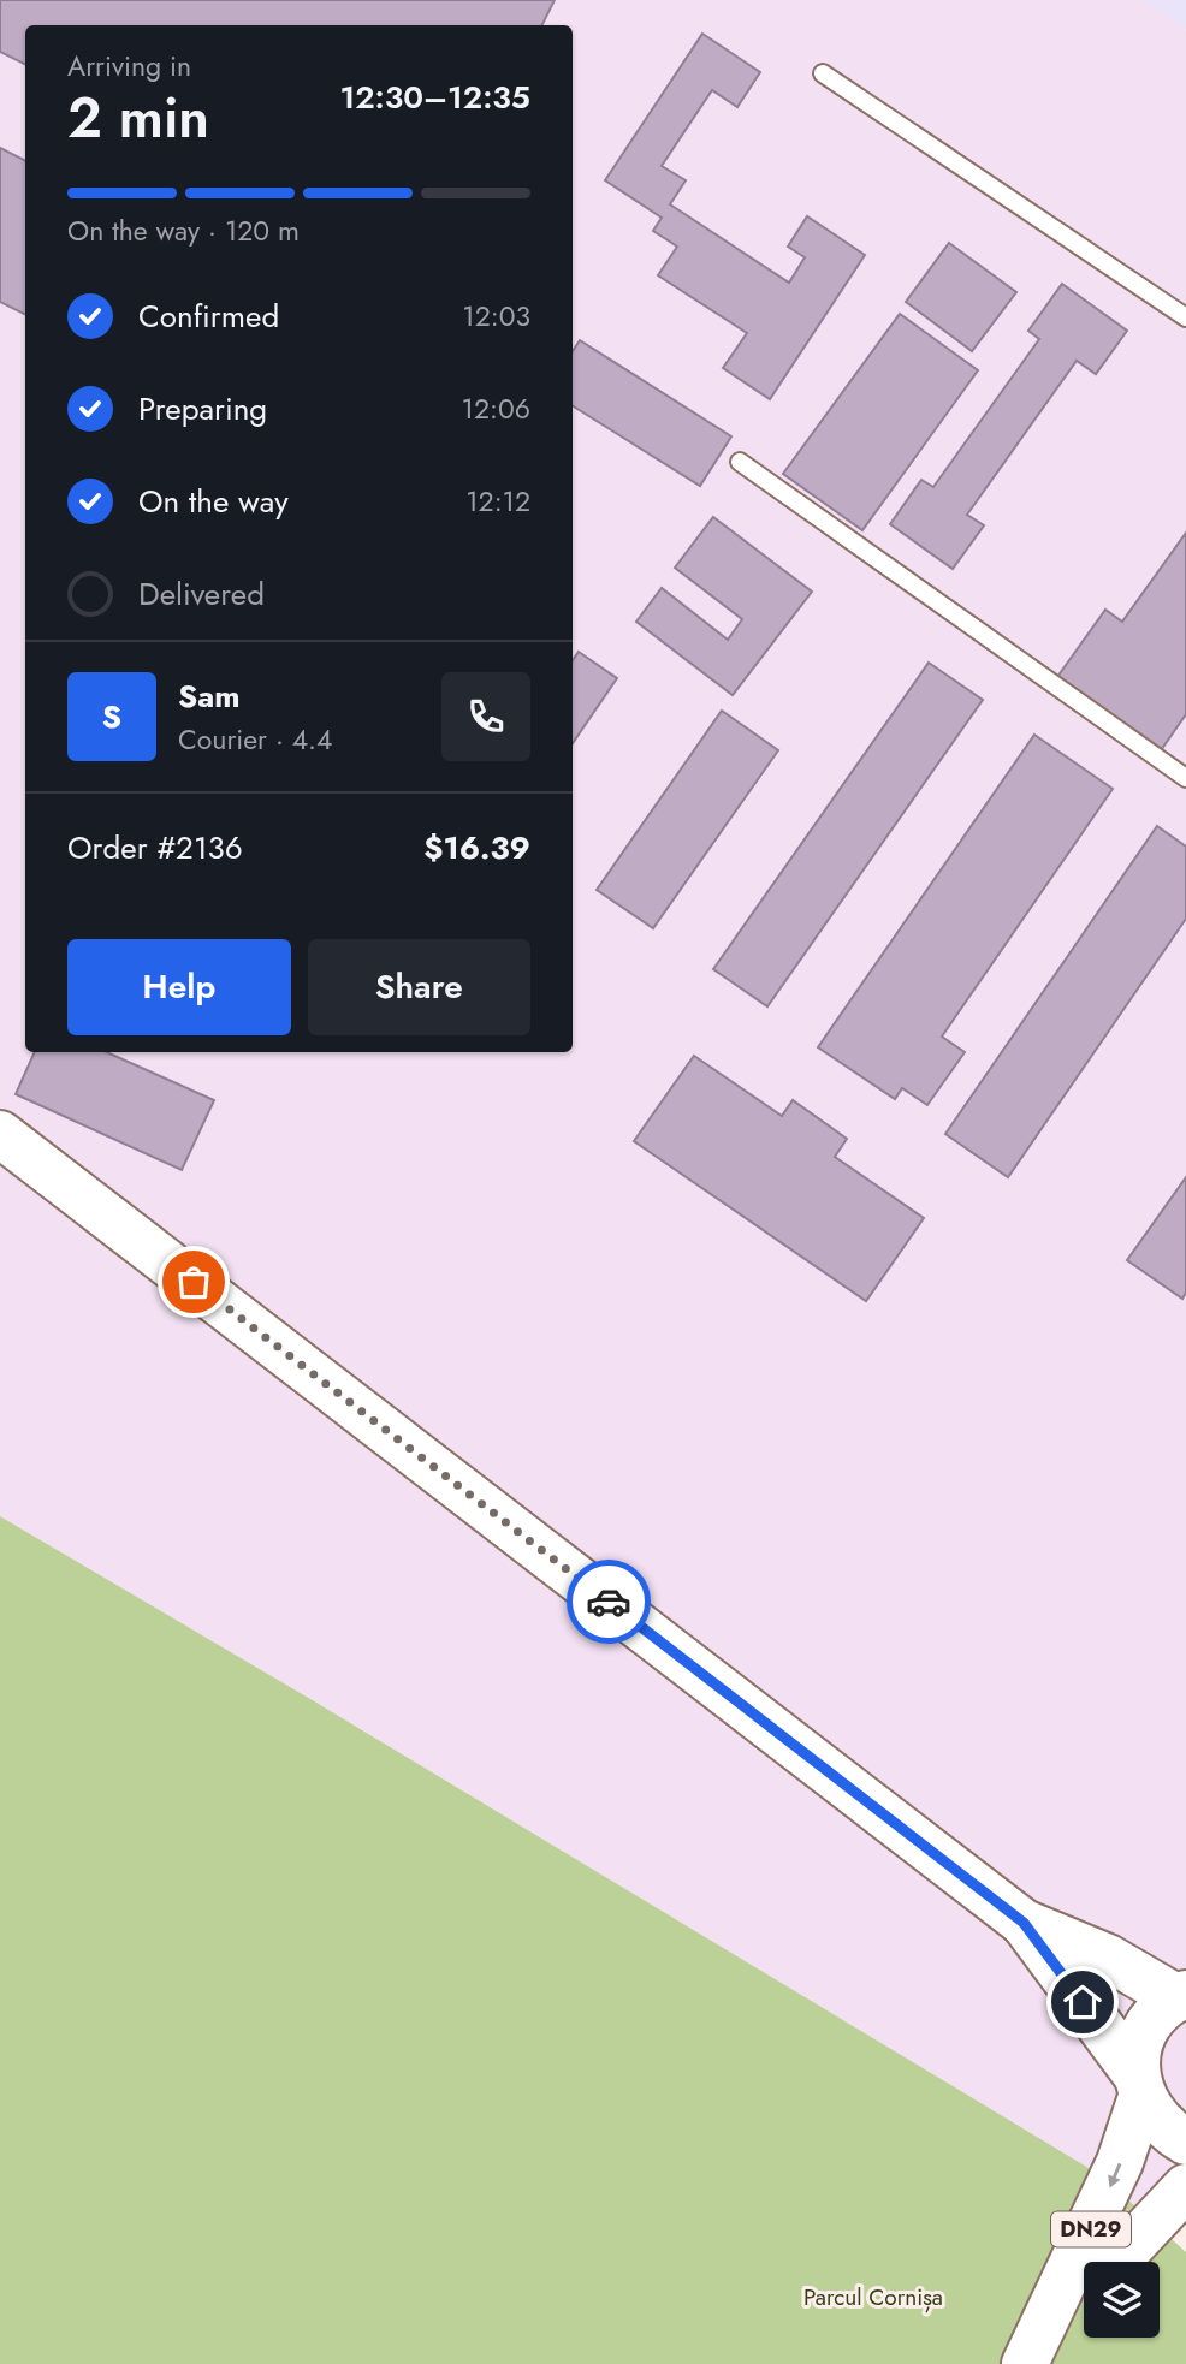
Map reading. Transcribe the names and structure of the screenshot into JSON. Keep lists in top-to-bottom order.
{
  "streets": {
    "main road": ["DN29"]
  },
  "parks": ["Parcul Cornișa"],
  "page": {
    "heading": ["2 min", "Arriving in", "12:30–12:35"],
    "panel": [
      "Sam",
      "Courier · 4.4",
      "Order #2136",
      "$16.39"
    ],
    "bar": "On the way · 120 m",
    "list": [
      ["Confirmed", "12:03"],
      ["Preparing", "12:06"],
      ["On the way", "12:12"],
      "Delivered"
    ],
    "round": "S",
    "buttons": ["Help", "Share"]
  }
}
